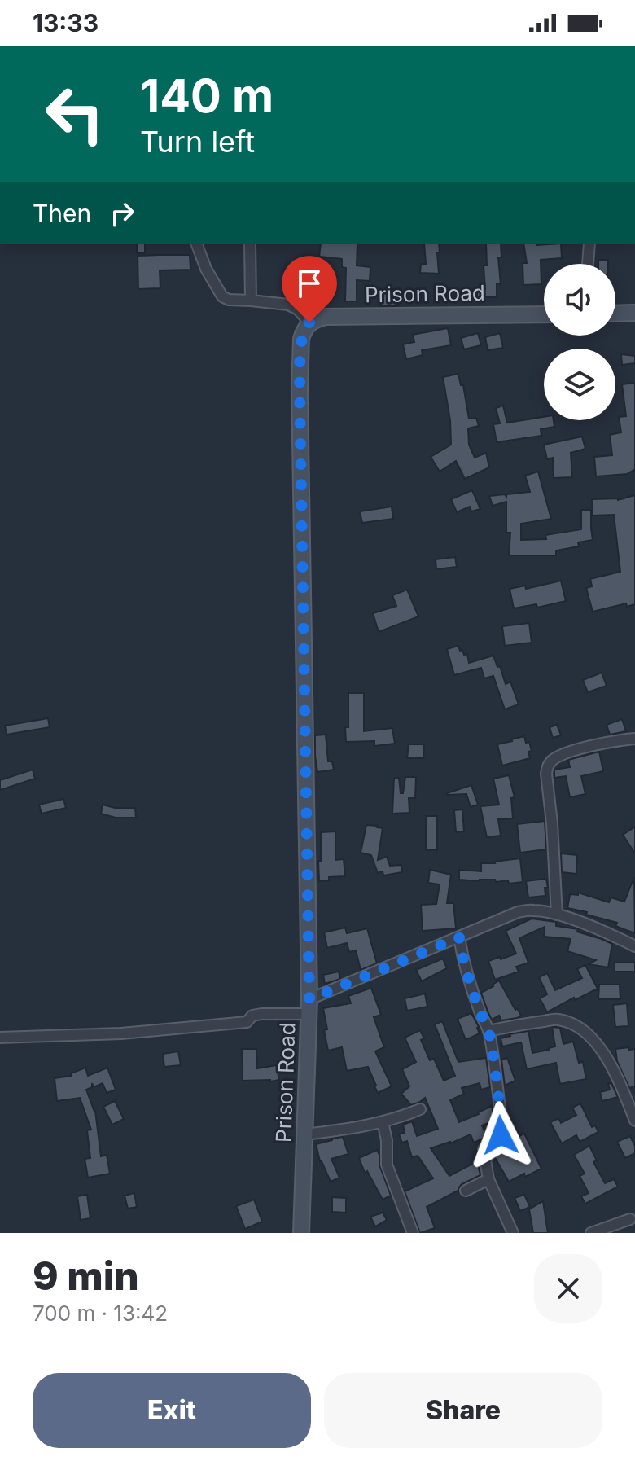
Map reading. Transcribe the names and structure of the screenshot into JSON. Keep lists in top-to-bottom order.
{
  "streets": {
    "street": ["Prison Road"]
  },
  "page": {
    "status": "13:33",
    "turn": ["140 m", "Turn left"],
    "then": "Then",
    "heading": ["9 min", "700 m · 13:42"],
    "buttons": ["Exit", "Share"]
  }
}
